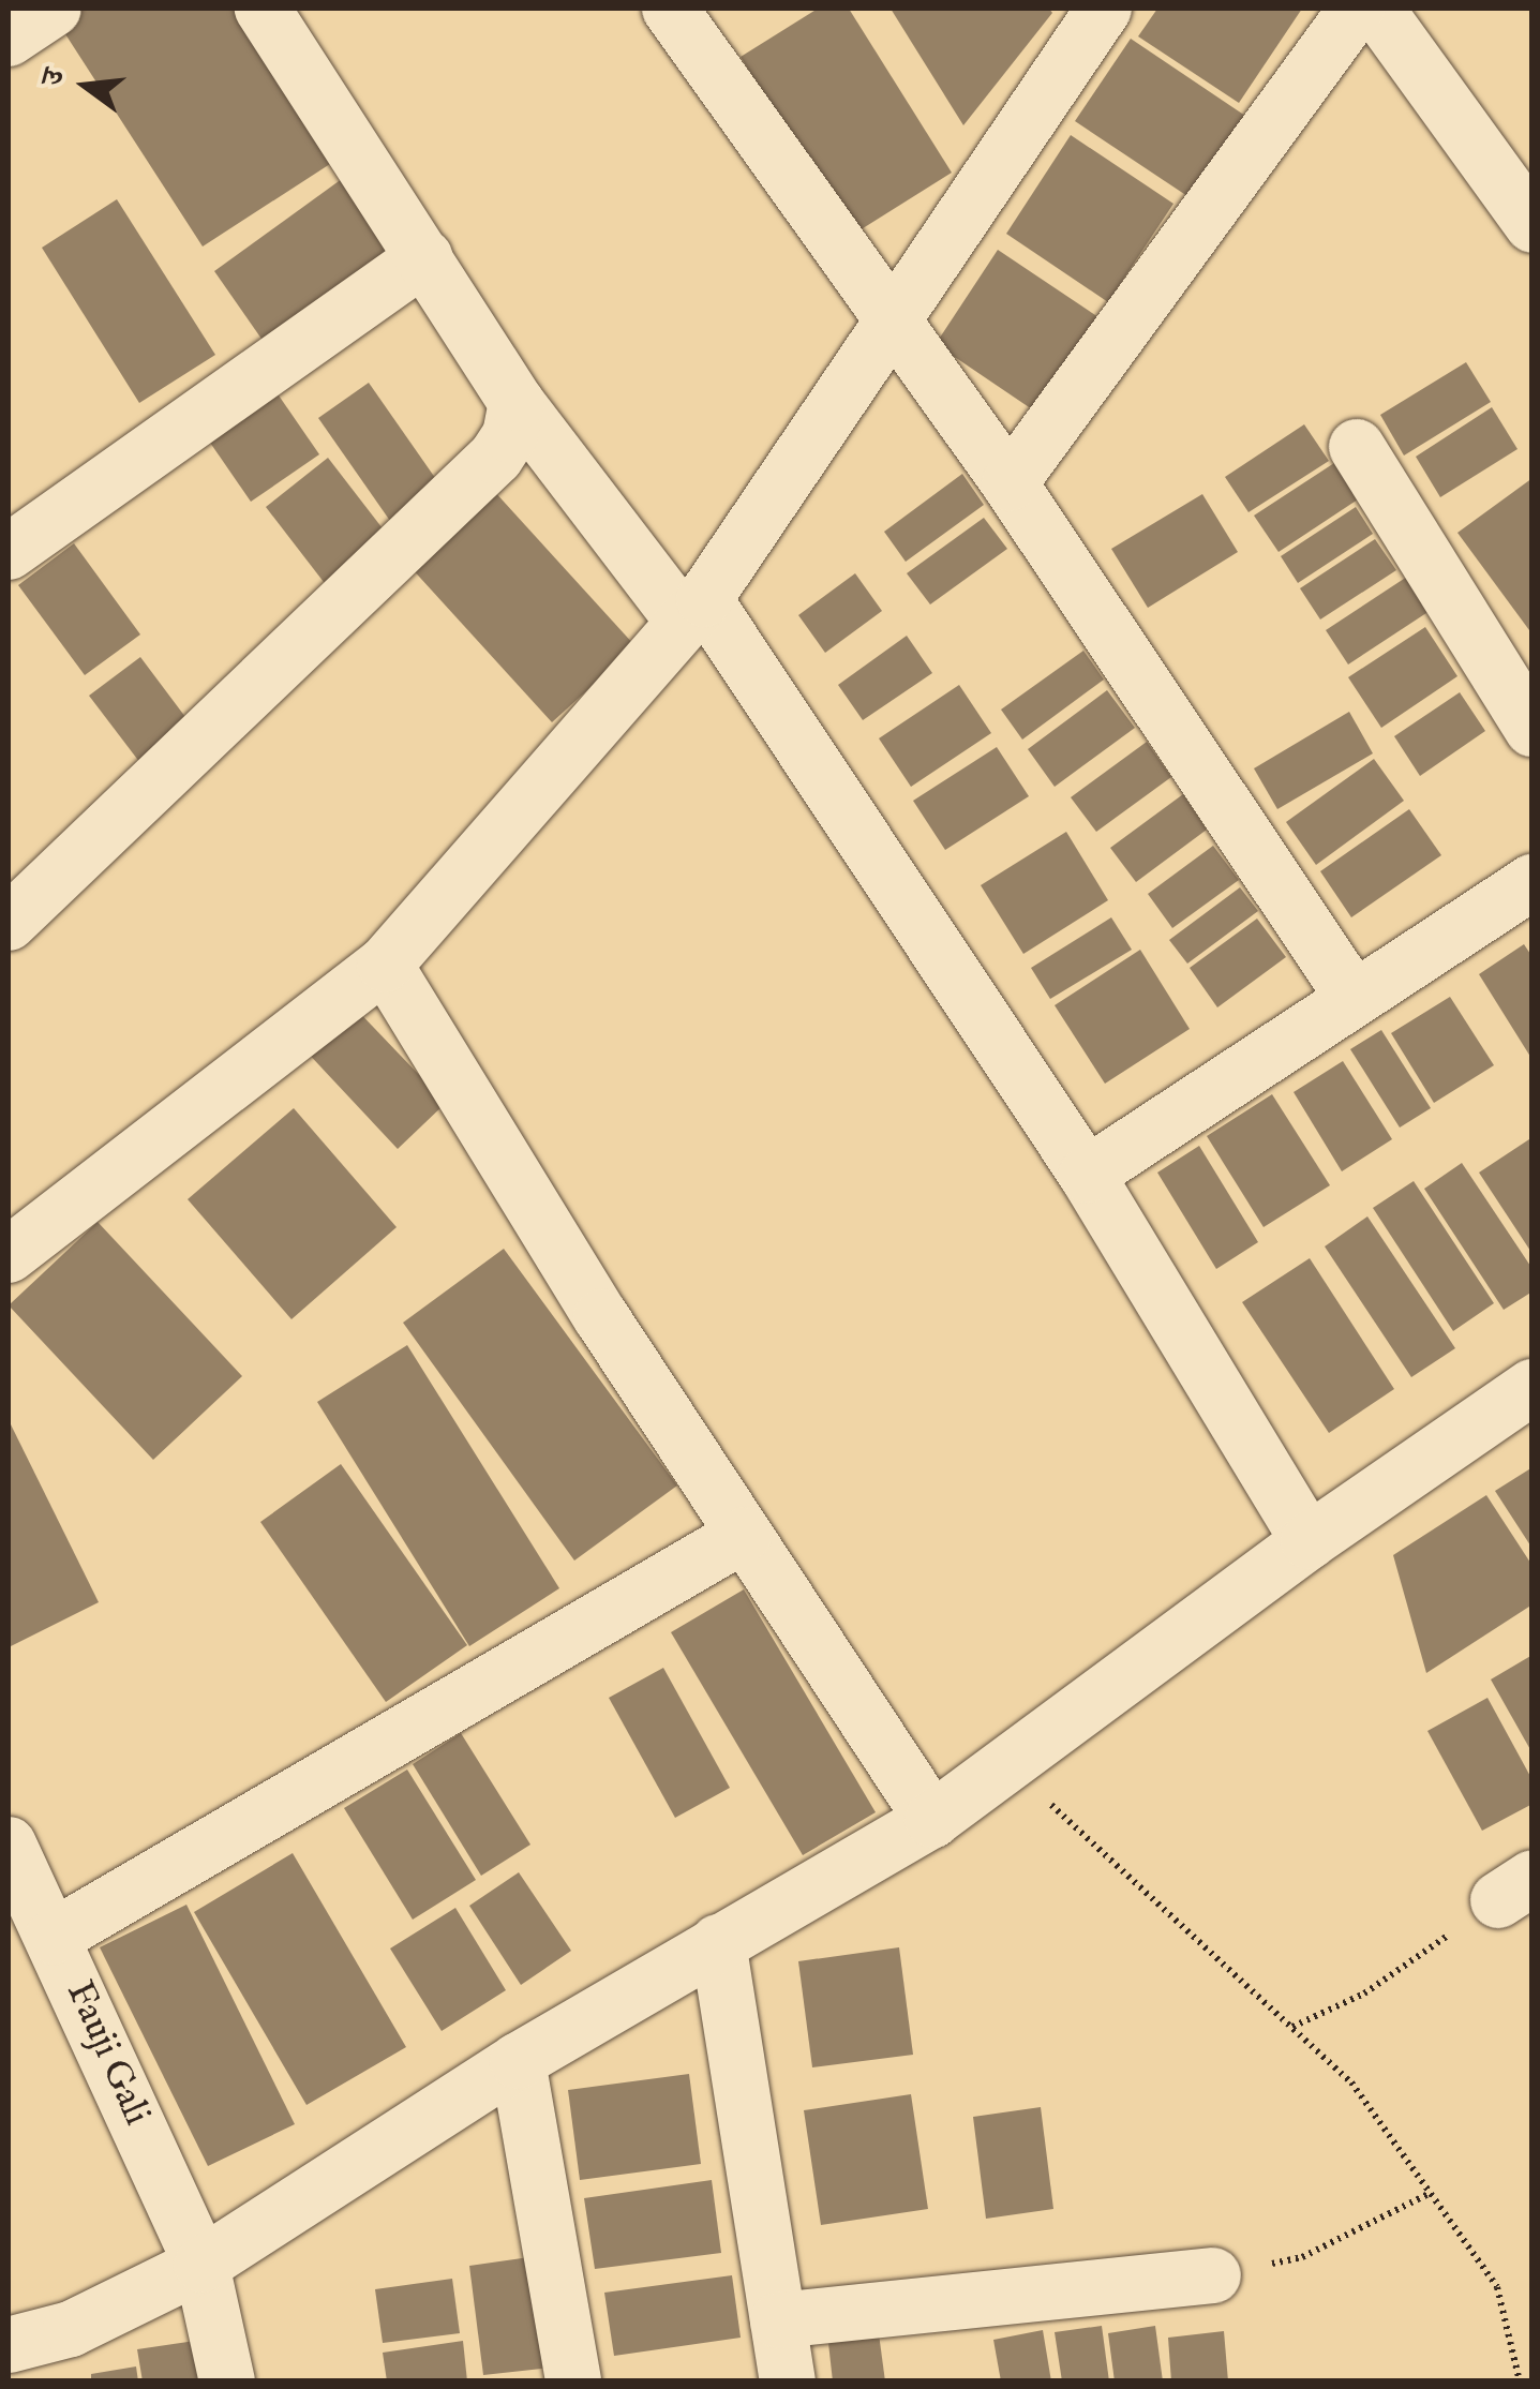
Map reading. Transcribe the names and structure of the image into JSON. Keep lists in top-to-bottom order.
{
  "streets": {
    "street": ["Fauji Gali"]
  },
  "north": "left"
}
